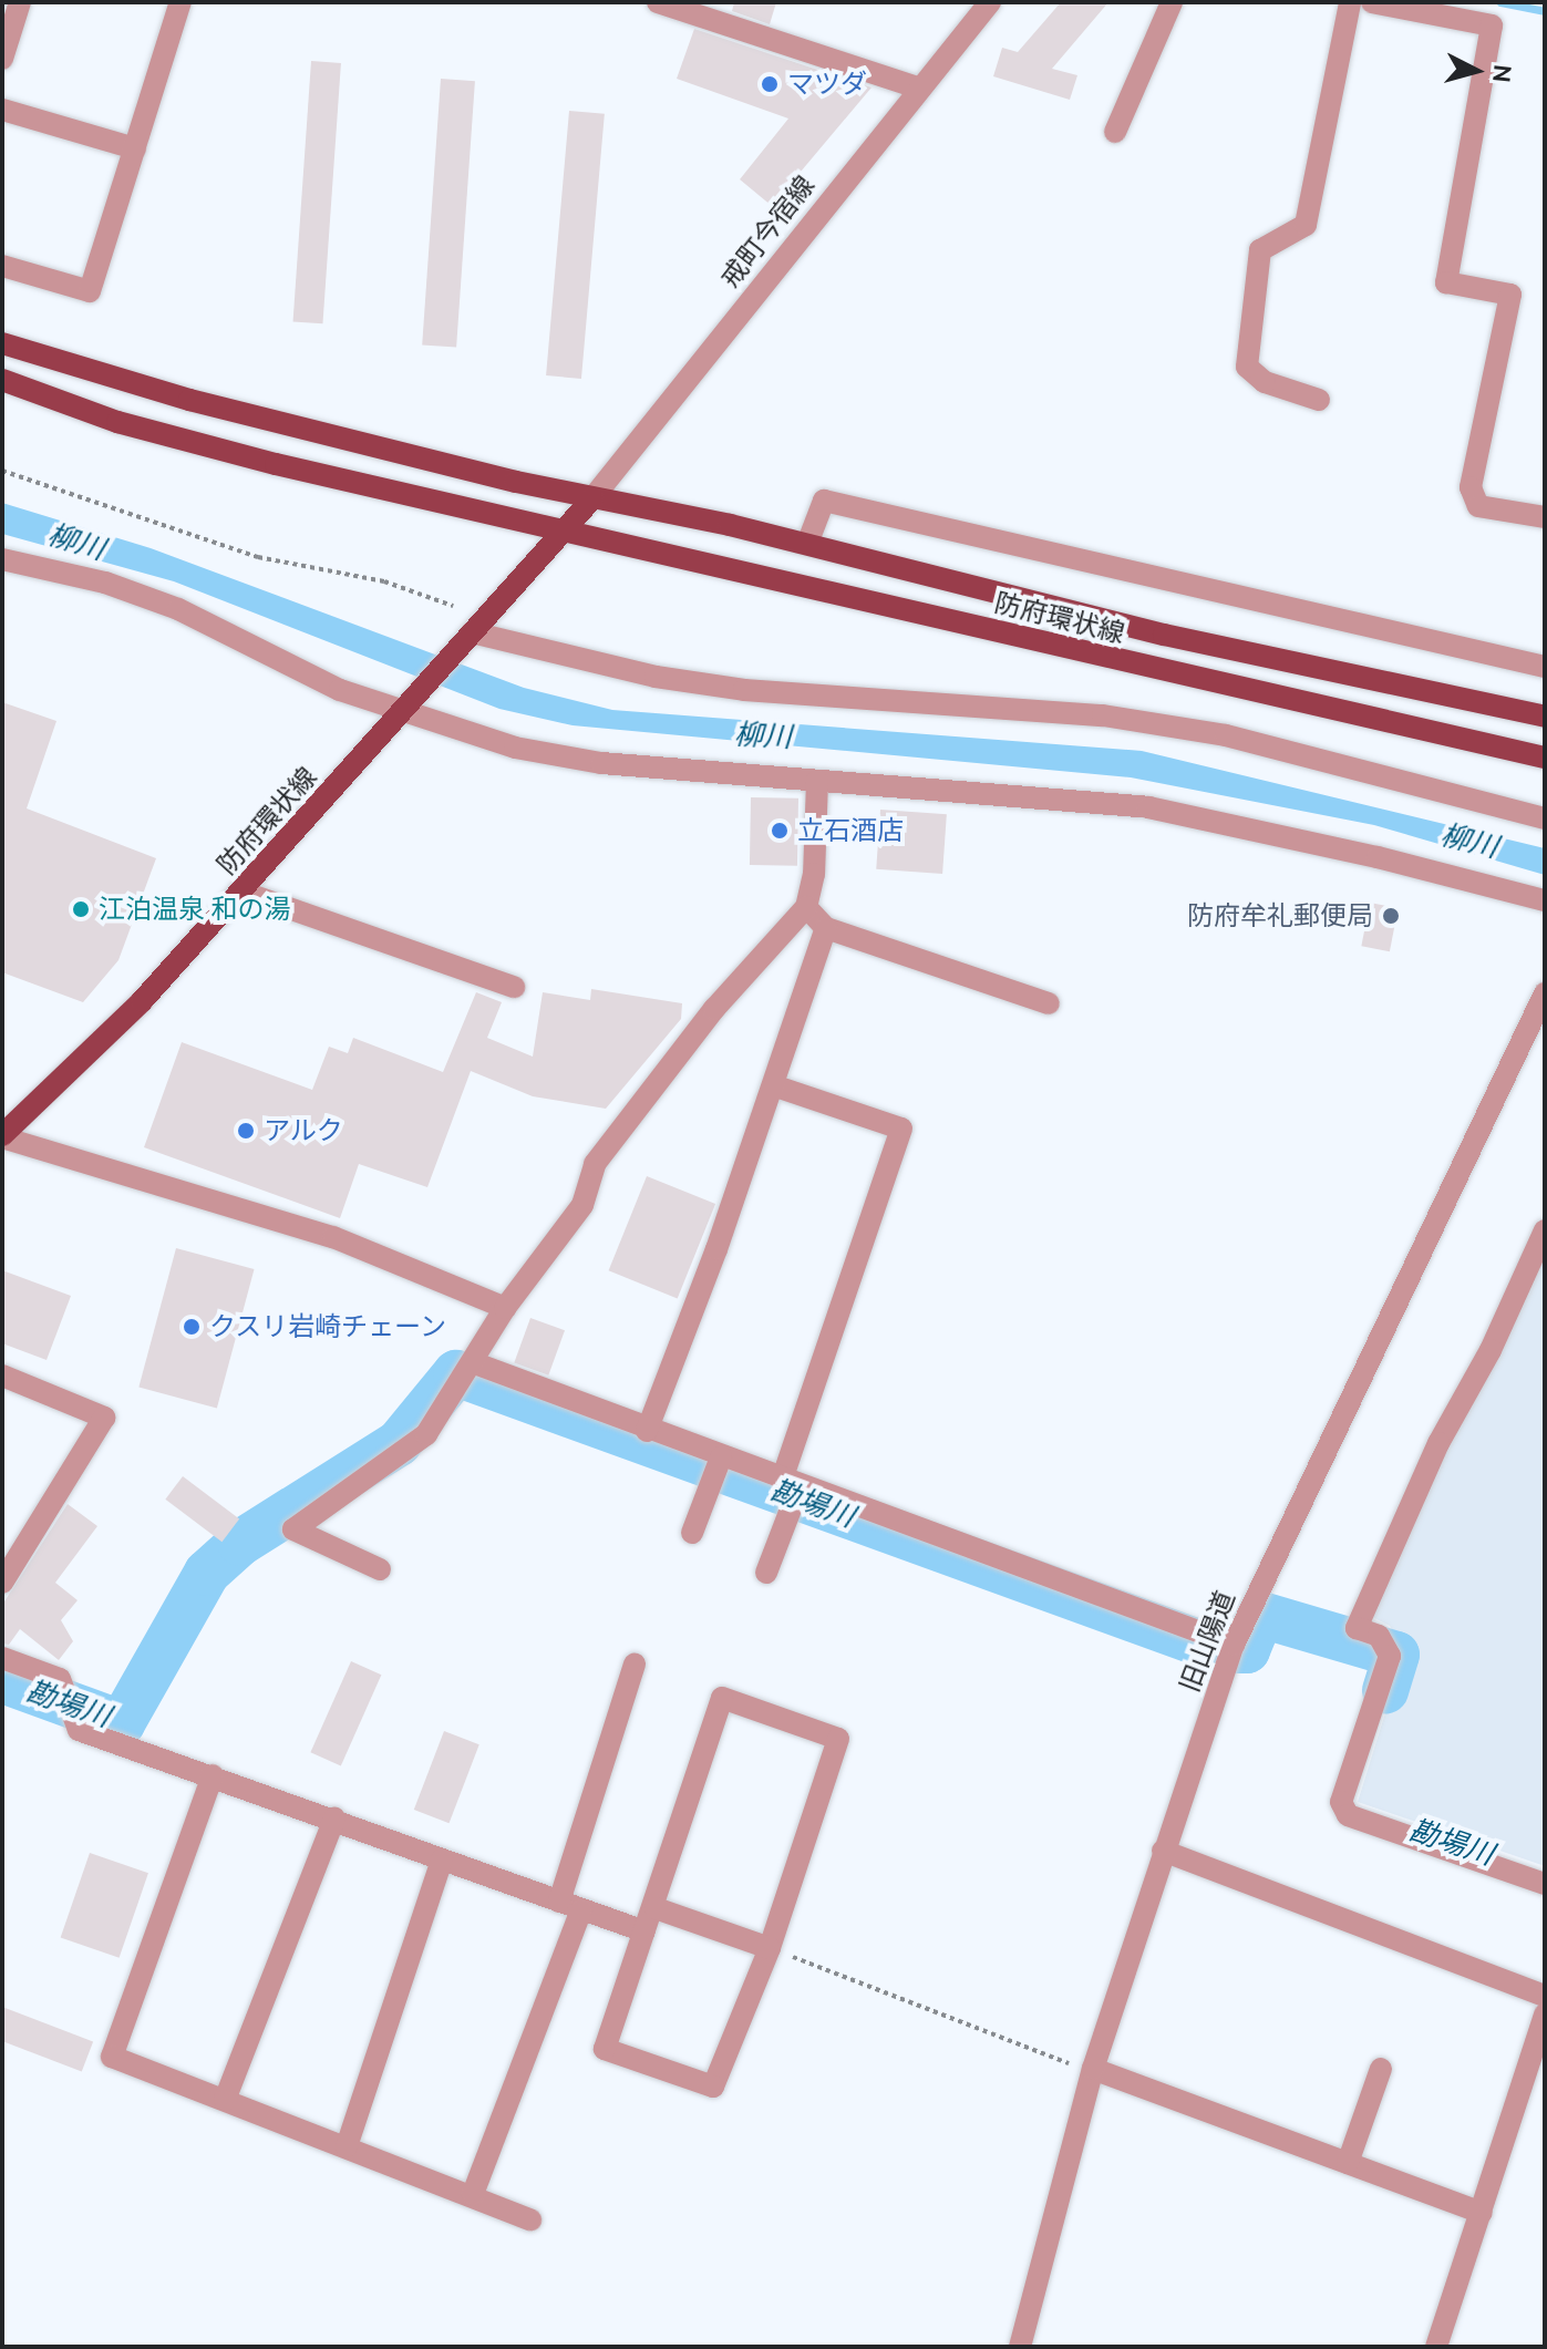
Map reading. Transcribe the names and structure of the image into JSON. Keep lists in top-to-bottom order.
{
  "streets": {
    "main road": ["防府環状線"],
    "street": ["戒町今宿線", "旧山陽道"]
  },
  "crossings": [
    ["戒町今宿線", "防府環状線"]
  ],
  "water": ["柳川", "勘場川"],
  "places": [
    "マツダ",
    "立石酒店",
    "江泊温泉 和の湯",
    "防府牟礼郵便局",
    "アルク",
    "クスリ岩崎チェーン"
  ],
  "north": "right"
}
